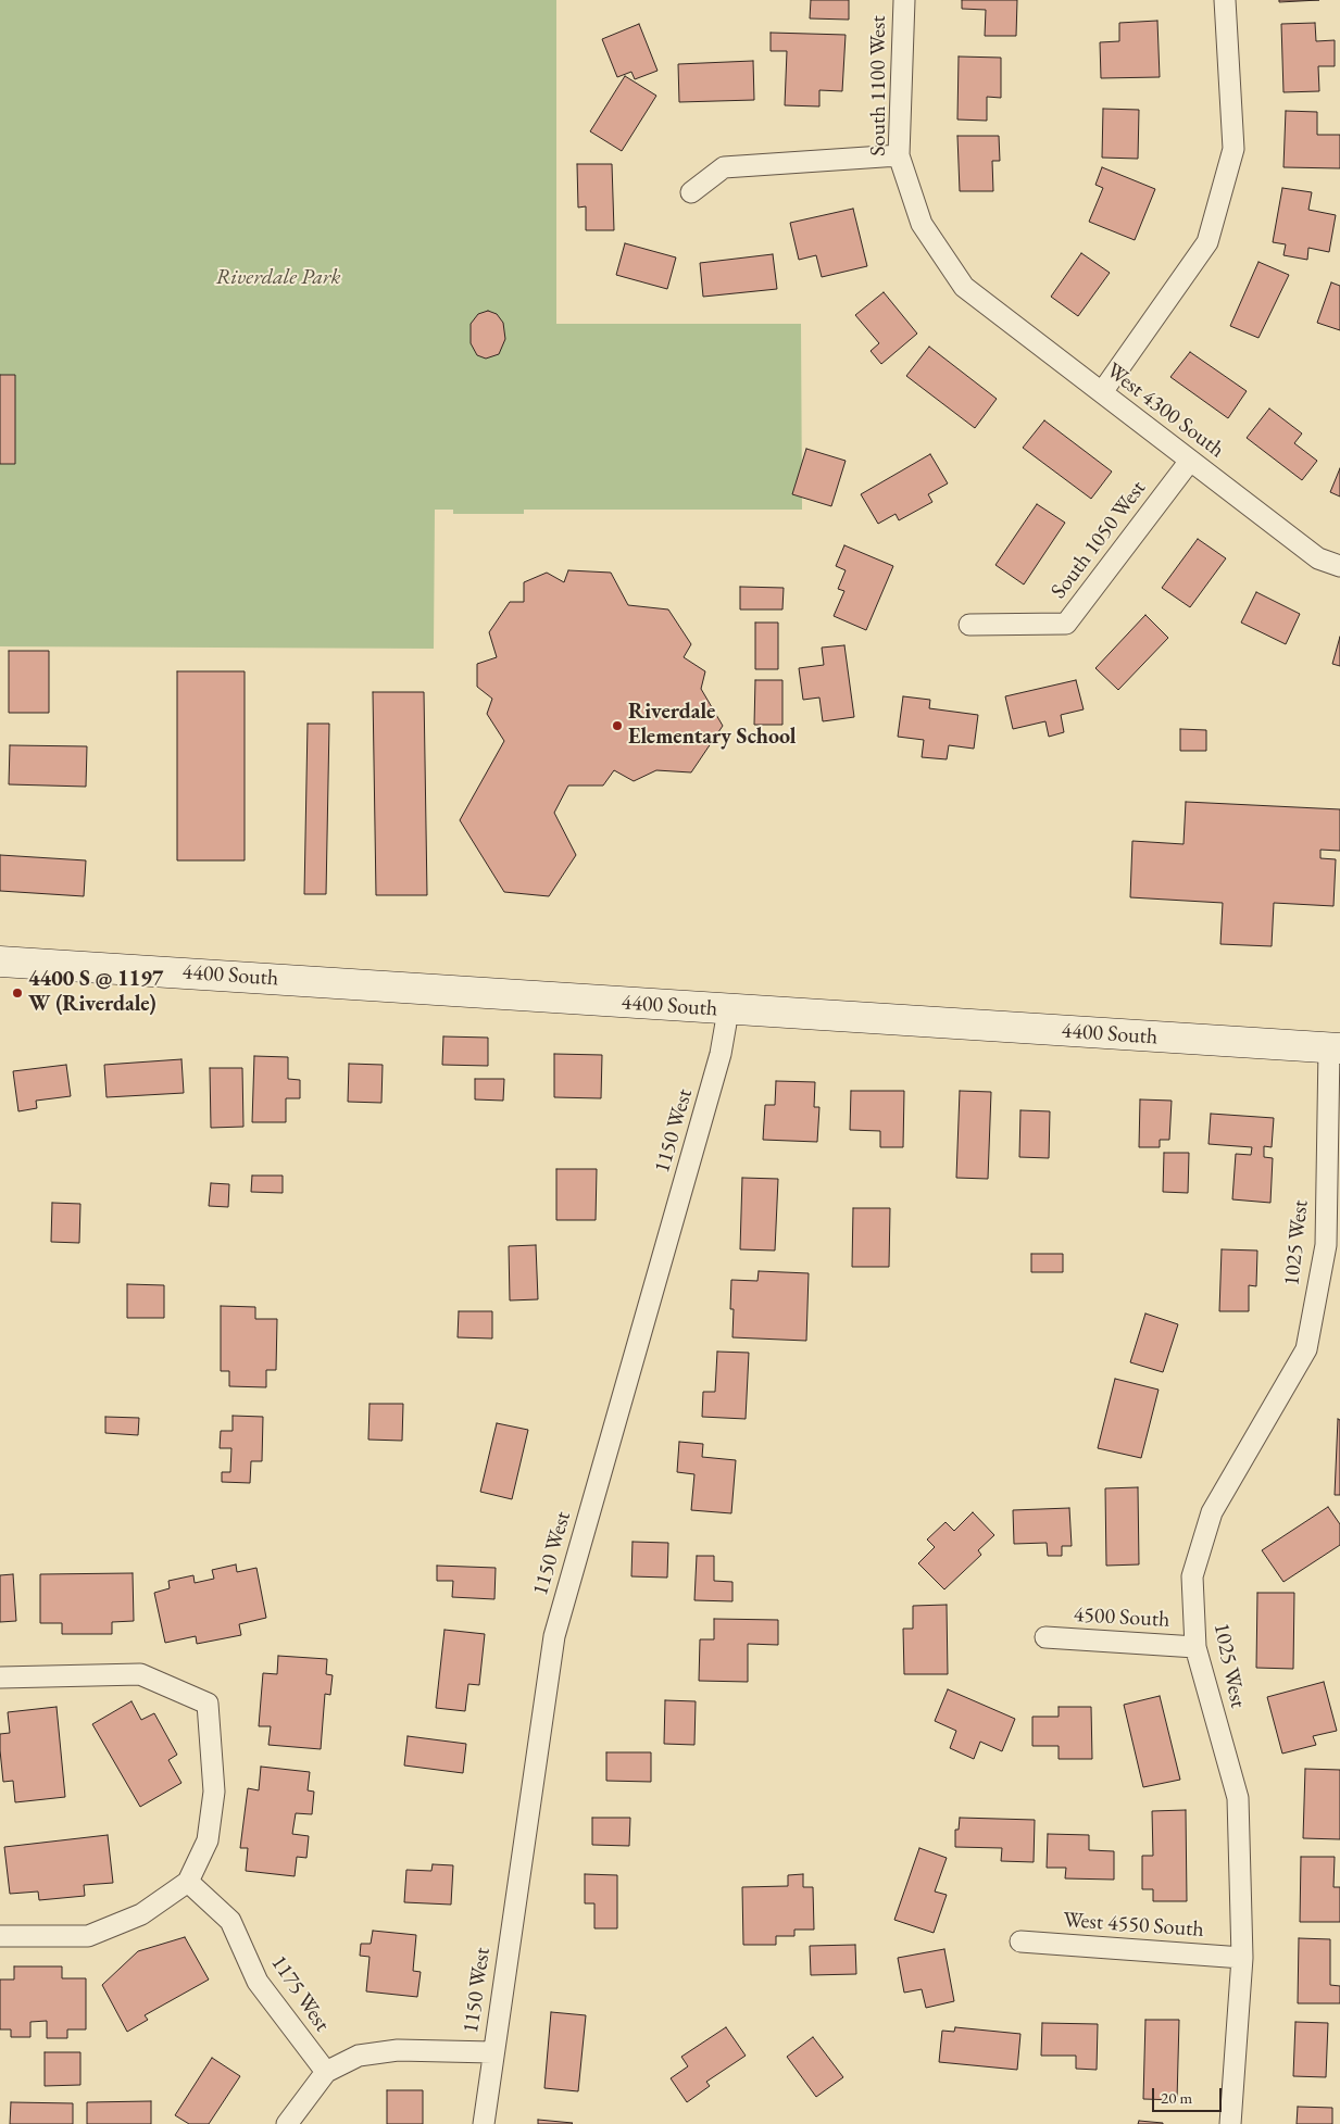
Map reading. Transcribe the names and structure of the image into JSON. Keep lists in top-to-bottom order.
{
  "streets": {
    "street": [
      "South 1100 West",
      "West 4300 South",
      "South 1050 West",
      "4400 South",
      "1150 West",
      "1025 West",
      "4500 South",
      "West 4550 South",
      "1175 West"
    ]
  },
  "crossings": [
    ["South 1100 West", "West 4300 South"],
    ["West 4300 South", "South 1050 West"],
    ["4400 South", "1150 West"],
    ["4400 South", "1025 West"],
    ["1025 West", "4500 South"],
    ["1025 West", "West 4550 South"]
  ],
  "parks": ["Riverdale Park"],
  "places": ["Riverdale Elementary School", "4400 S @ 1197 W (Riverdale)"],
  "scale_bar": "20 m"
}
